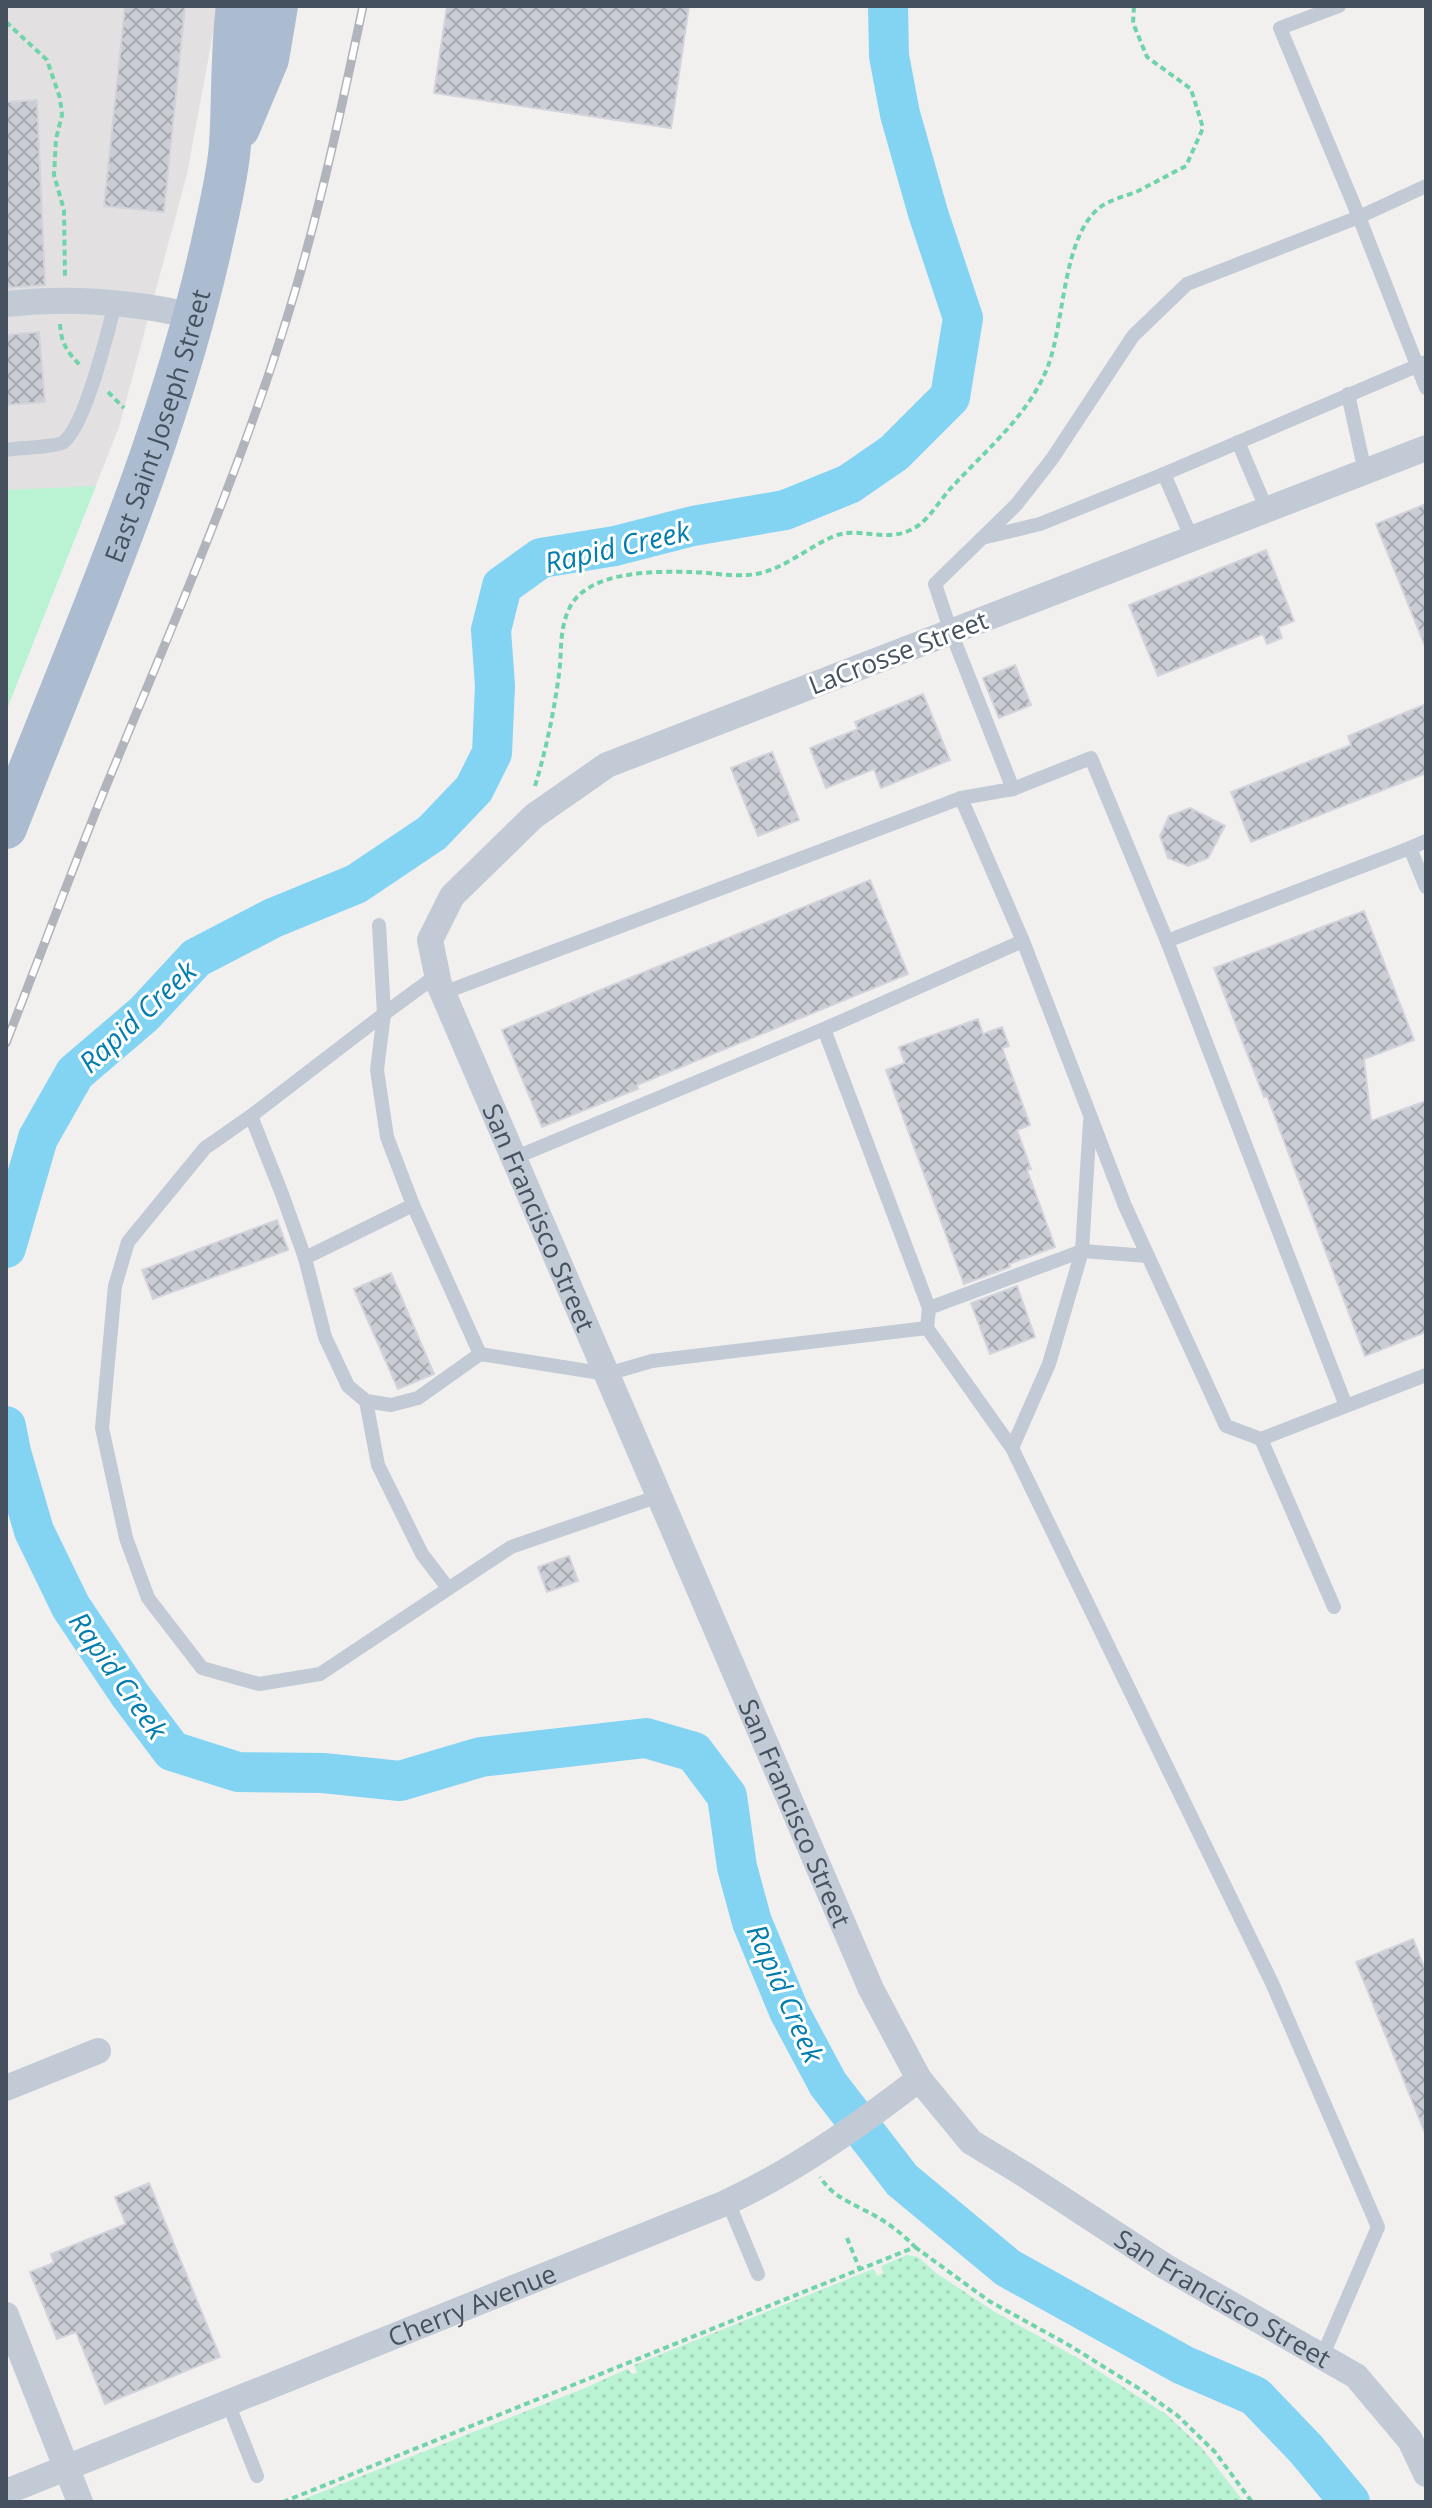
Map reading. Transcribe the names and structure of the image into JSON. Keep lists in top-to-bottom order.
{
  "streets": {
    "main road": ["East Saint Joseph Street"],
    "street": ["LaCrosse Street", "San Francisco Street", "Cherry Avenue"]
  },
  "crossings": [
    ["LaCrosse Street", "San Francisco Street"],
    ["San Francisco Street", "Cherry Avenue"]
  ],
  "water": ["Rapid Creek"]
}
